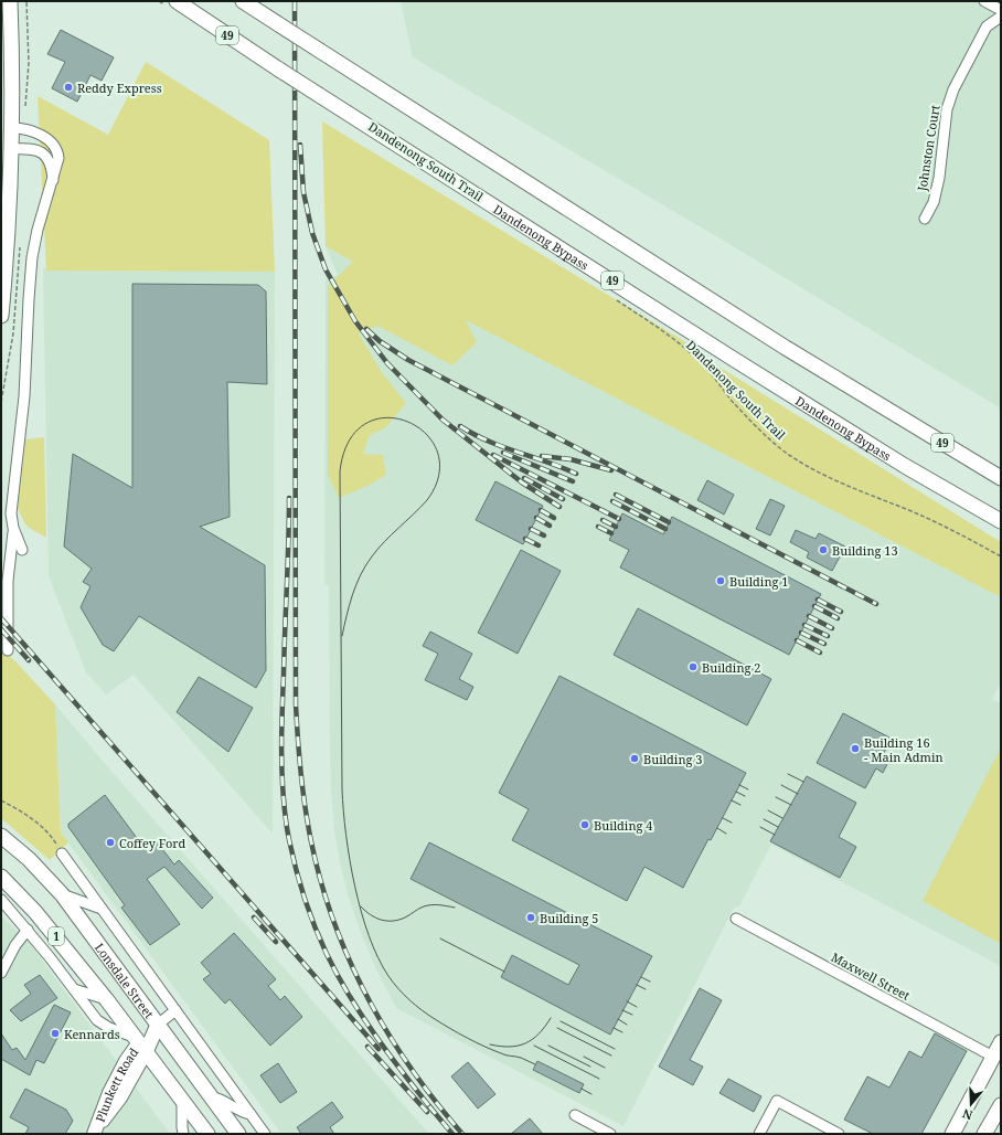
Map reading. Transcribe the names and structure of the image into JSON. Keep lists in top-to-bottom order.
{
  "streets": {
    "highway": [
      "49",
      "Dandenong Bypass",
      "1",
      "Lonsdale Street"
    ],
    "main road": ["Plunkett Road"],
    "street": ["Johnston Court", "Maxwell Street"],
    "path": ["Dandenong South Trail"]
  },
  "crossings": [
    ["1", "Plunkett Road"]
  ],
  "places": [
    "Reddy Express",
    "Building 13",
    "Building 1",
    "Building 2",
    "Building 16 - Main Admin",
    "Building 3",
    "Building 4",
    "Coffey Ford",
    "Building 5",
    "Kennards"
  ],
  "north": "bottom"
}
